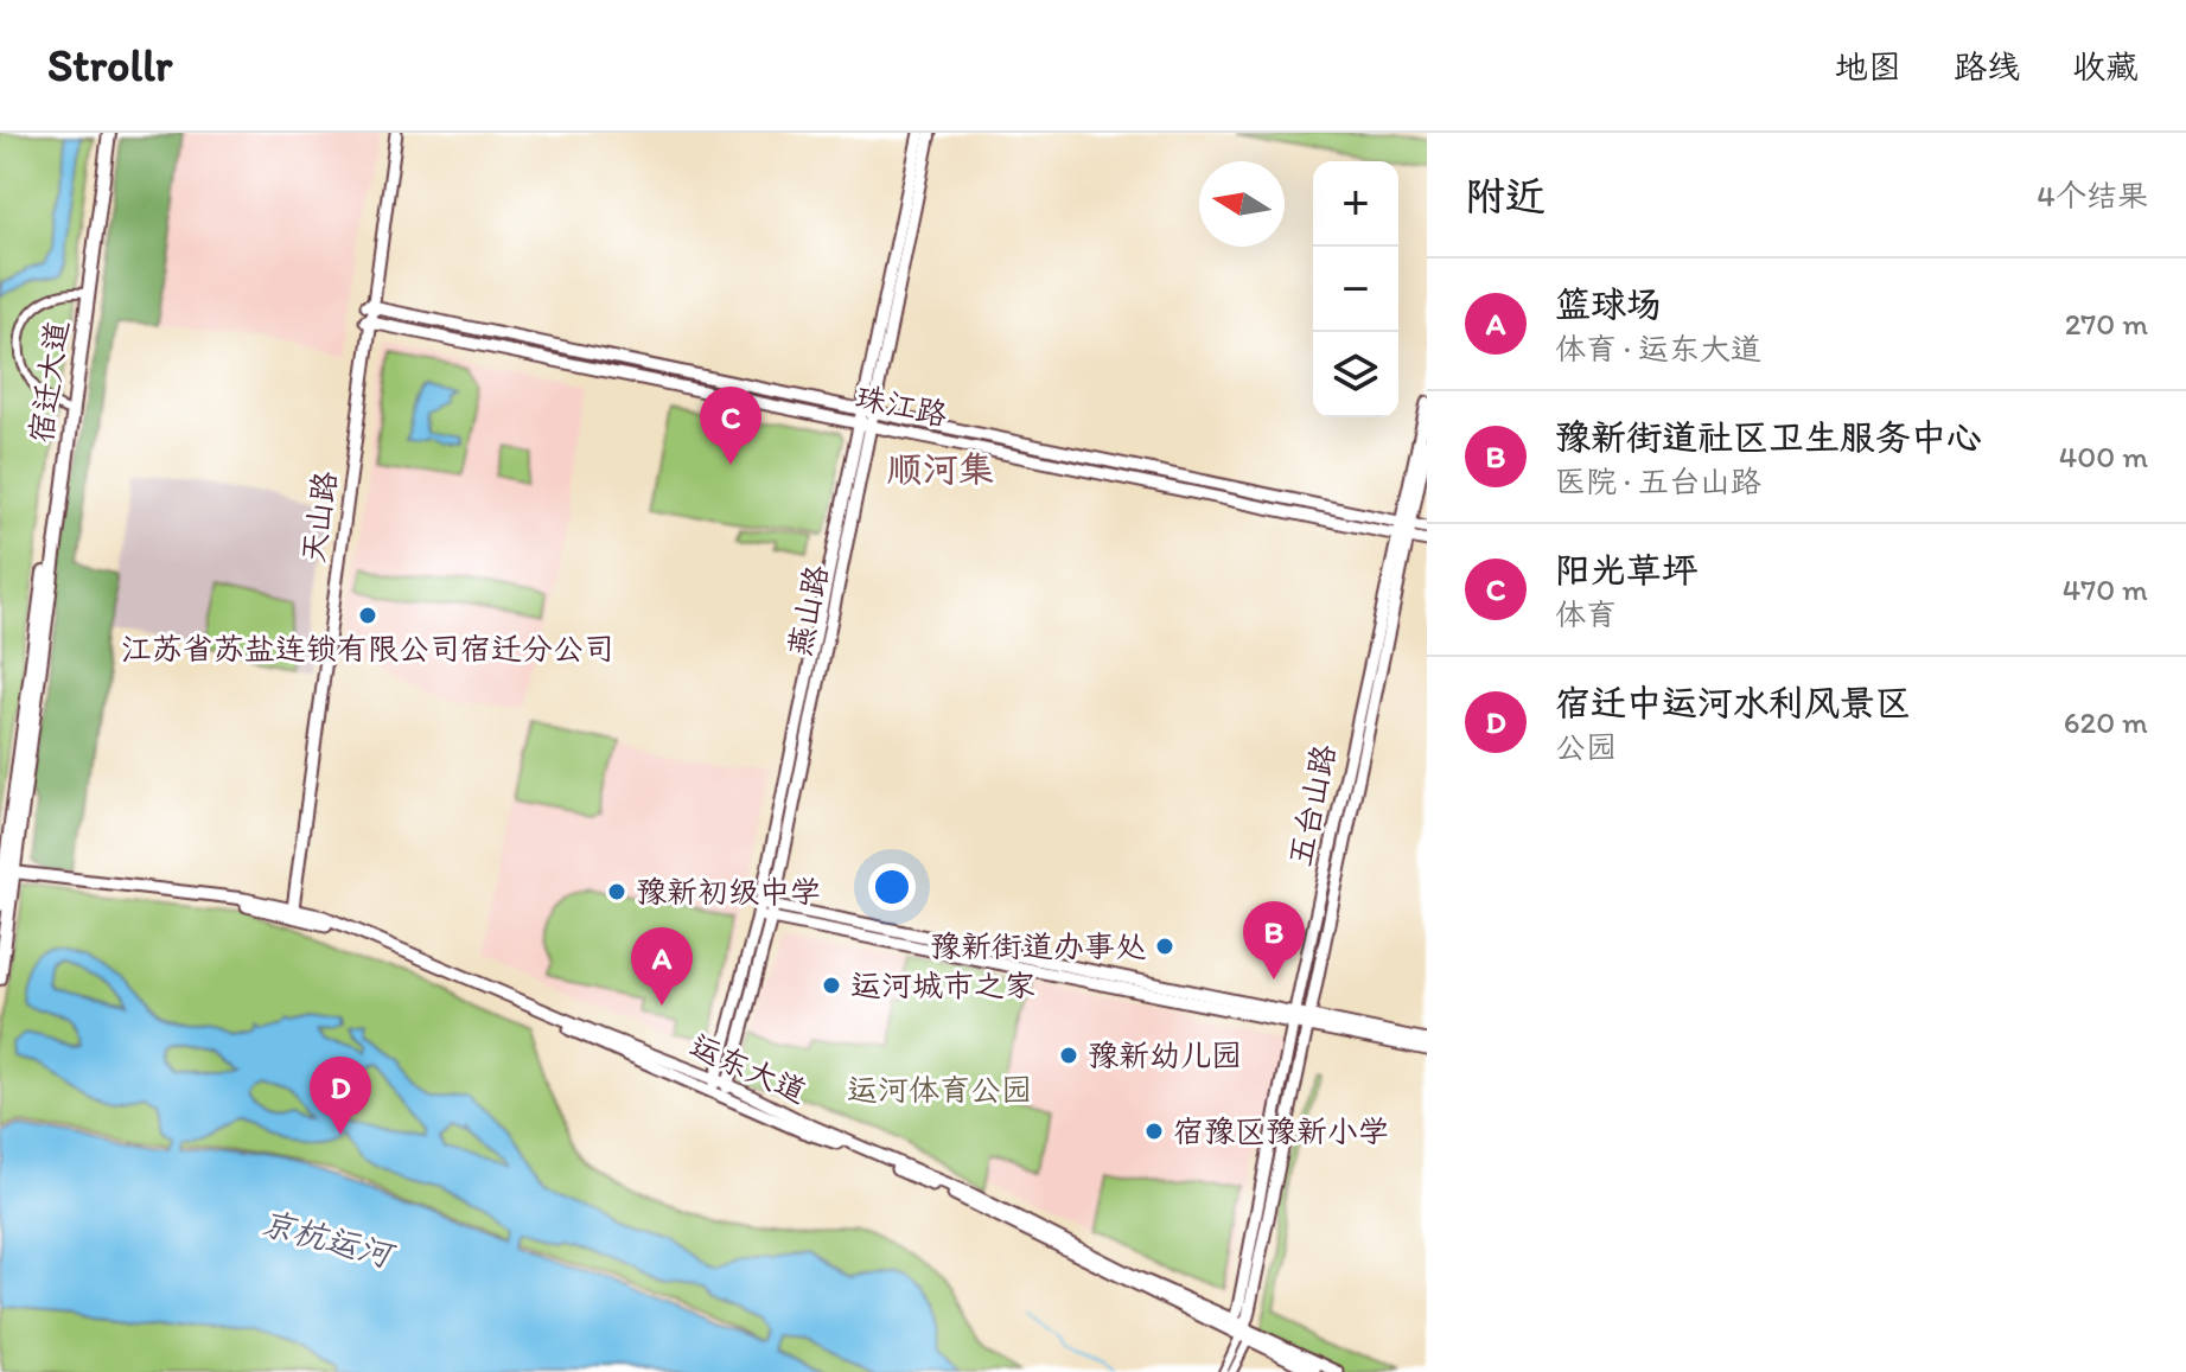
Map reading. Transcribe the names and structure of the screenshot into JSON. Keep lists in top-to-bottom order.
{
  "streets": {
    "main road": ["宿迁大道"],
    "street": [
      "珠江路",
      "天山路",
      "燕山路",
      "五台山路",
      "运东大道"
    ]
  },
  "crossings": [
    ["宿迁大道", "运东大道"],
    ["珠江路", "天山路"],
    ["珠江路", "燕山路"],
    ["珠江路", "五台山路"],
    ["天山路", "运东大道"],
    ["燕山路", "运东大道"],
    ["五台山路", "运东大道"]
  ],
  "districts": ["顺河集"],
  "water": ["京杭运河"],
  "parks": ["运河体育公园"],
  "places": [
    "江苏省苏盐连锁有限公司宿迁分公司",
    "豫新初级中学",
    "豫新街道办事处",
    "运河城市之家",
    "豫新幼儿园",
    "宿豫区豫新小学"
  ],
  "north": "left",
  "page": {
    "header": "Strollr",
    "nav": ["地图", "路线", "收藏"],
    "heading": ["附近", "4个结果"],
    "map_buttons": ["+", "−"],
    "list": [
      {
        "mark": "A",
        "name": "篮球场",
        "note": "体育 · 运东大道",
        "value": "270 m"
      },
      {
        "mark": "B",
        "name": "豫新街道社区卫生服务中心",
        "note": "医院 · 五台山路",
        "value": "400 m"
      },
      {
        "mark": "C",
        "name": "阳光草坪",
        "note": "体育",
        "value": "470 m"
      },
      {
        "mark": "D",
        "name": "宿迁中运河水利风景区",
        "note": "公园",
        "value": "620 m"
      }
    ],
    "pins": [
      "C",
      "B",
      "A",
      "D"
    ]
  }
}
